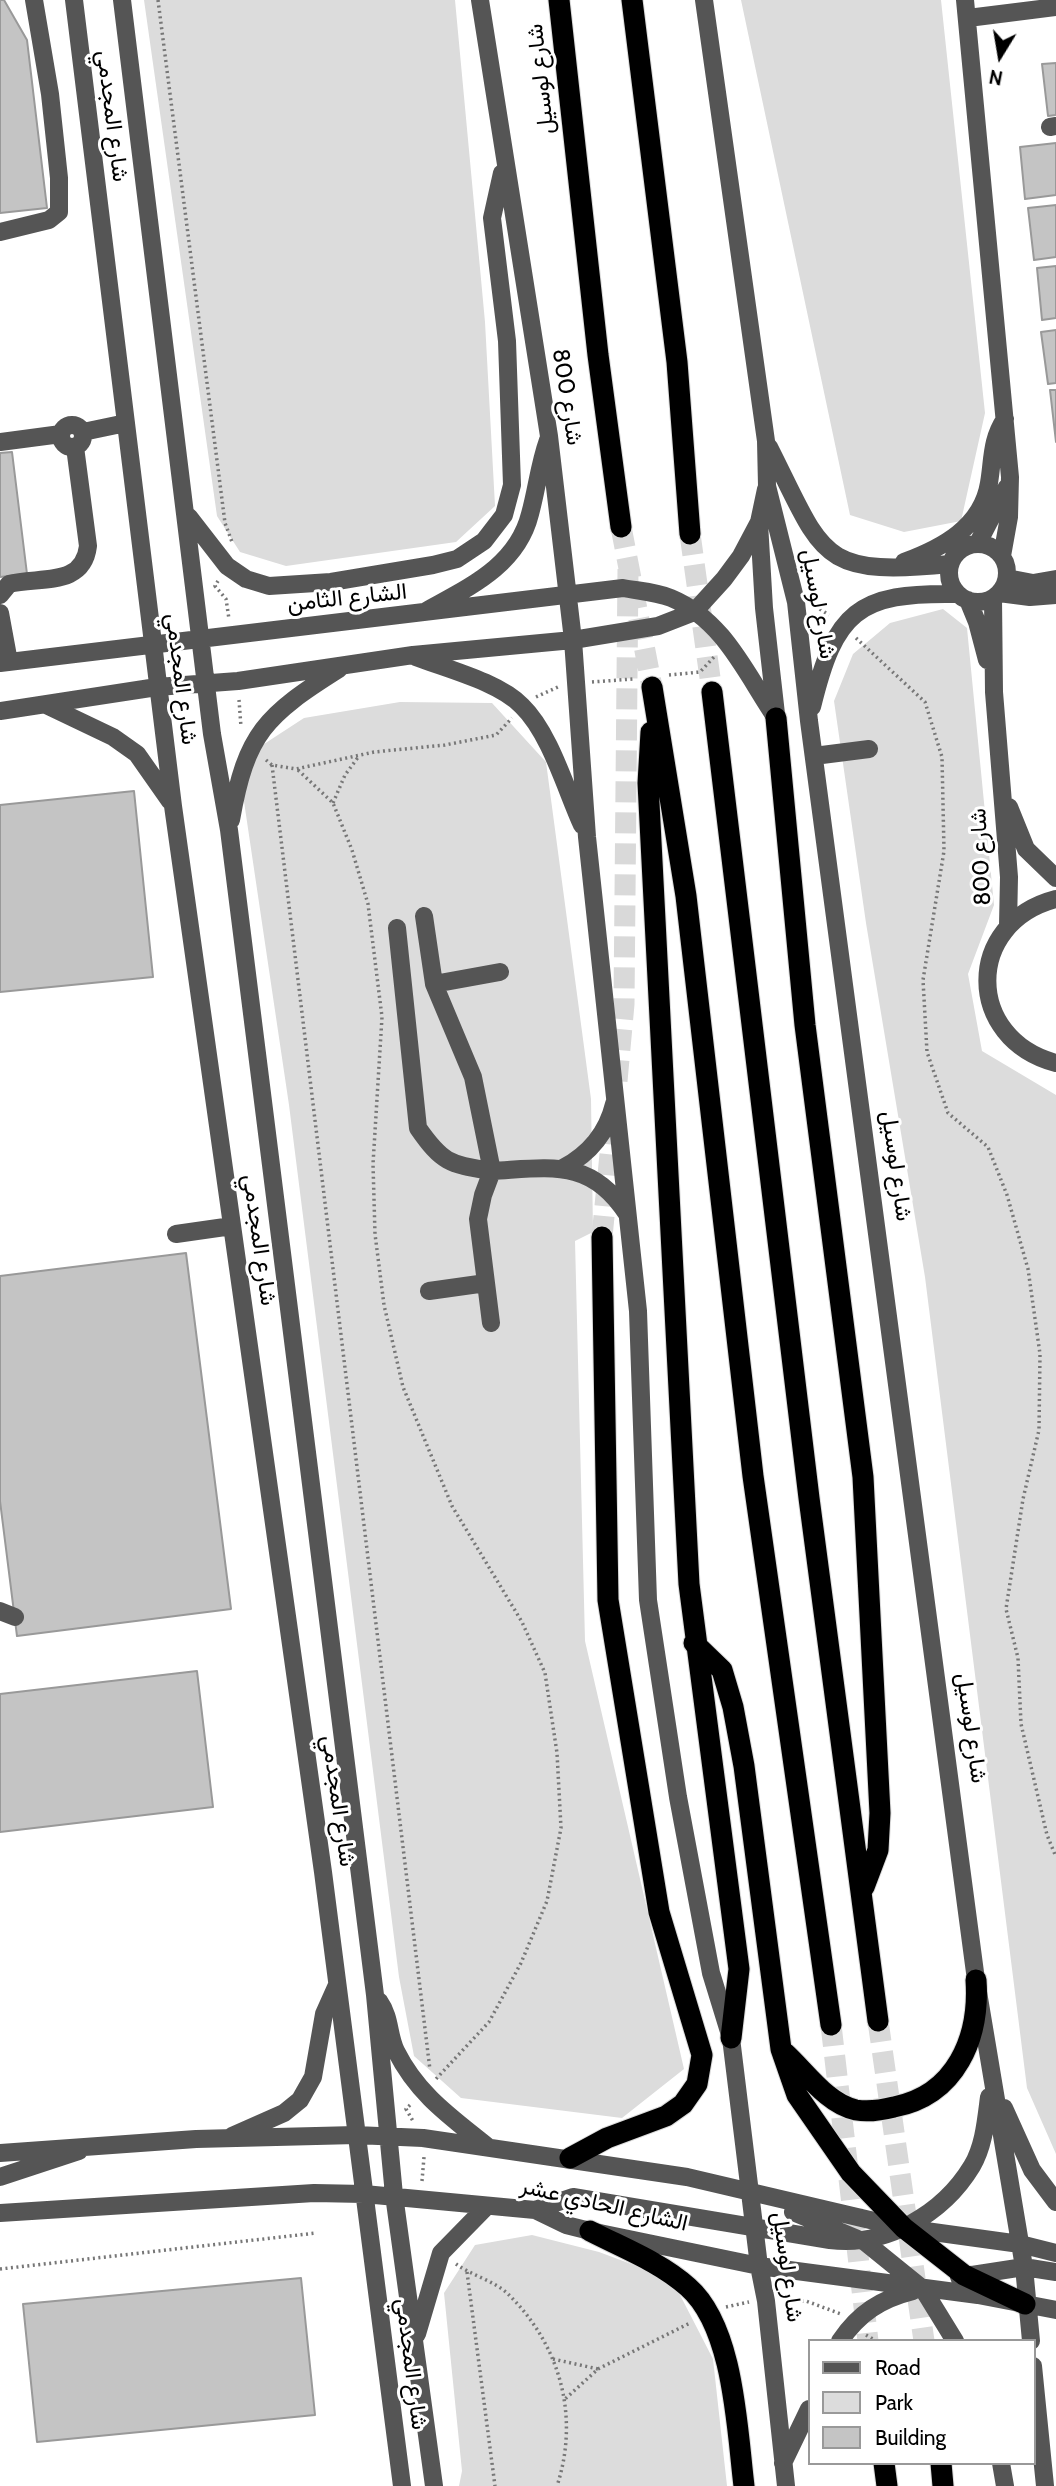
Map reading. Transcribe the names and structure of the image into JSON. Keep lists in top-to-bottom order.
{
  "streets": {
    "highway": ["شارع لوسيل"],
    "street": [
      "شارع المجدمي",
      "شارع 800",
      "الشارع الثامن",
      "الشارع الحادي عشر"
    ]
  },
  "crossings": [
    ["شارع لوسيل", "شارع 800"],
    ["شارع لوسيل", "الشارع الحادي عشر"],
    ["شارع المجدمي", "الشارع الثامن"],
    ["شارع المجدمي", "الشارع الحادي عشر"],
    ["شارع 800", "الشارع الثامن"]
  ],
  "legend": ["Road", "Park", "Building"],
  "north": "bottom"
}
